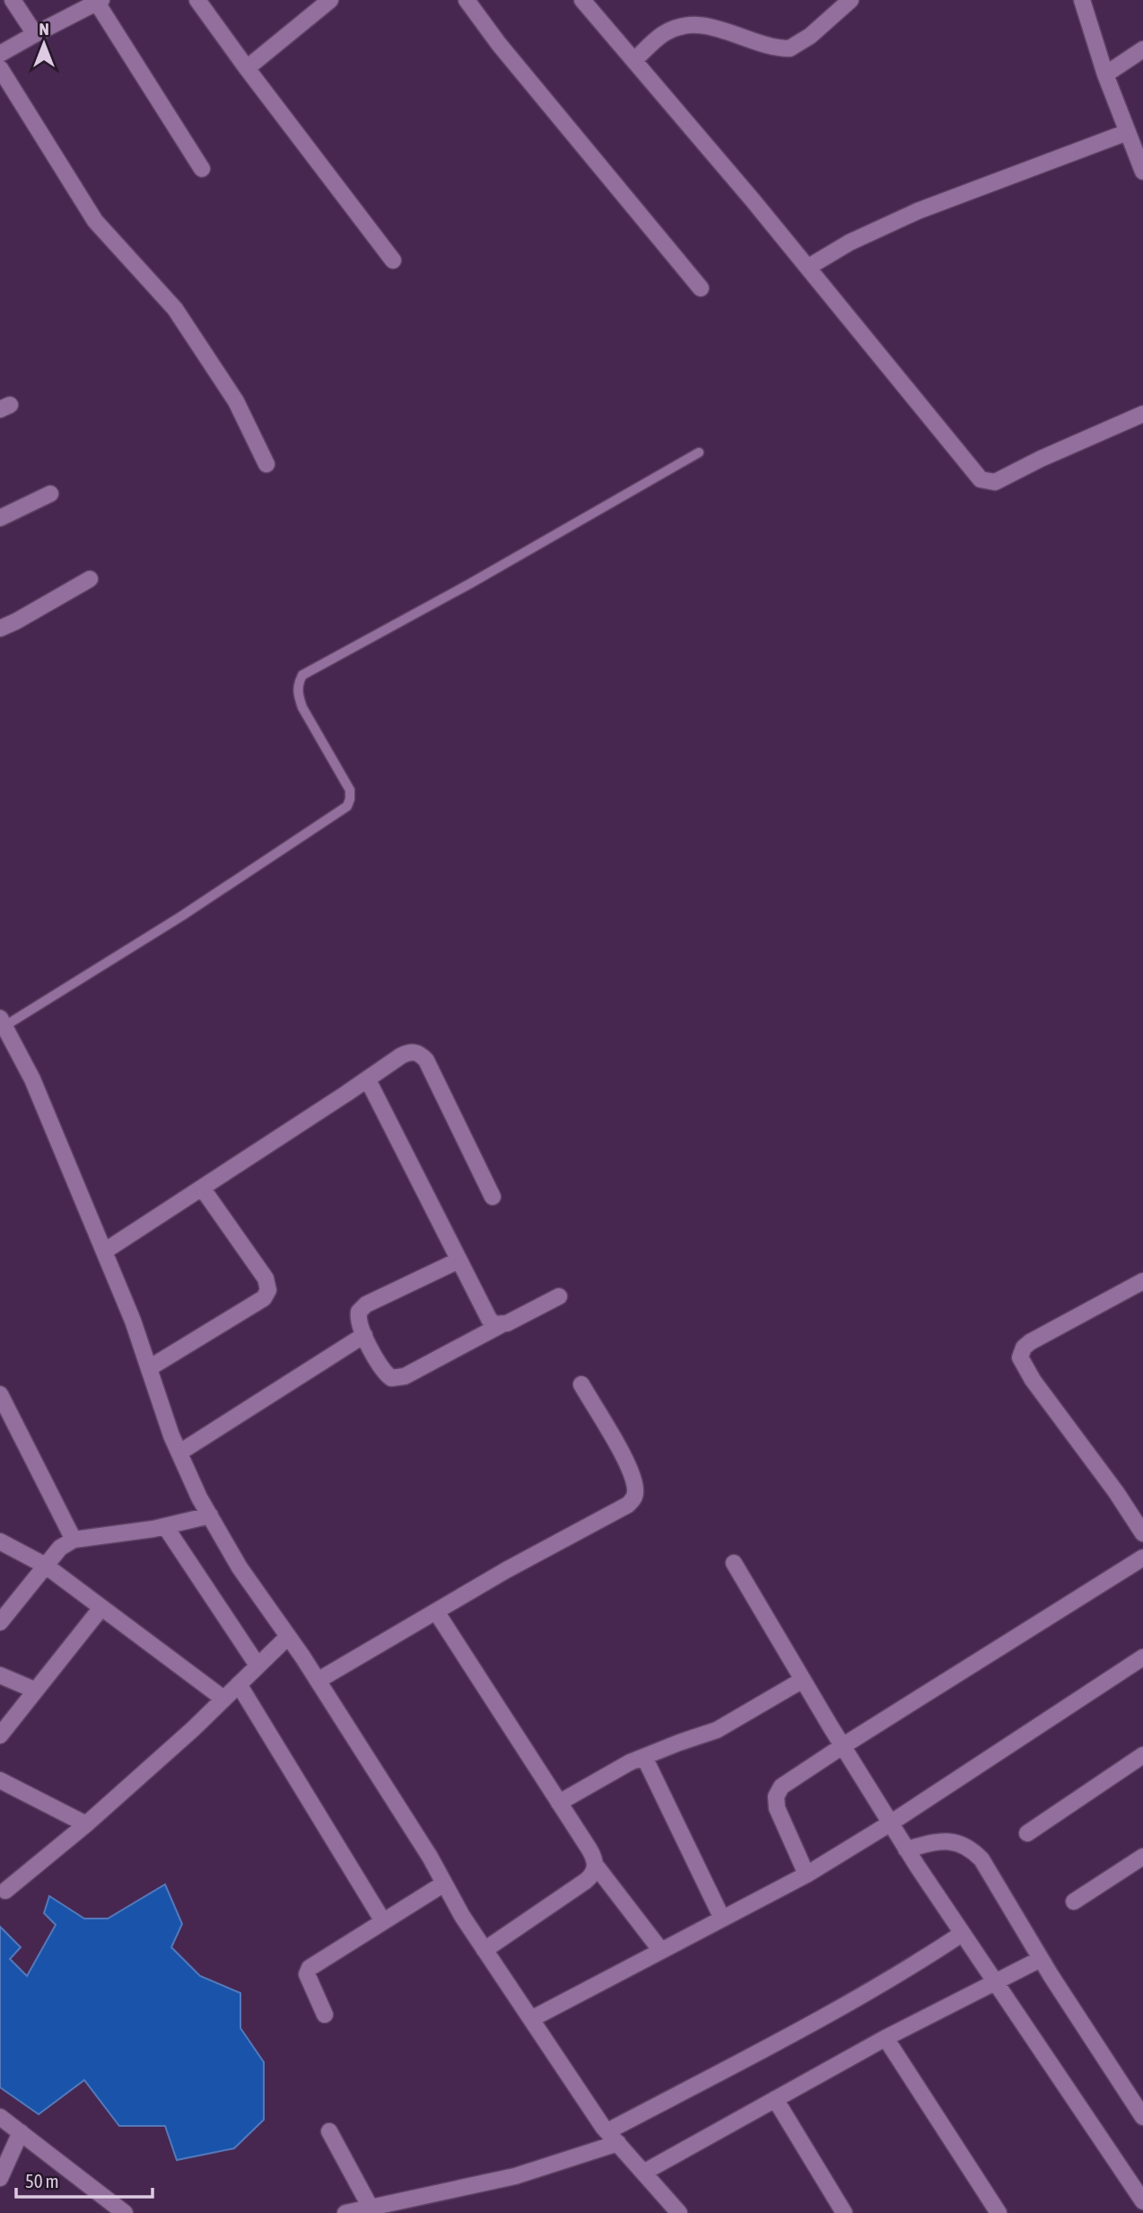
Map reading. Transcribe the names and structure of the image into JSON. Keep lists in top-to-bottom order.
{
  "scale_bar": "50 m",
  "north": "top"
}
